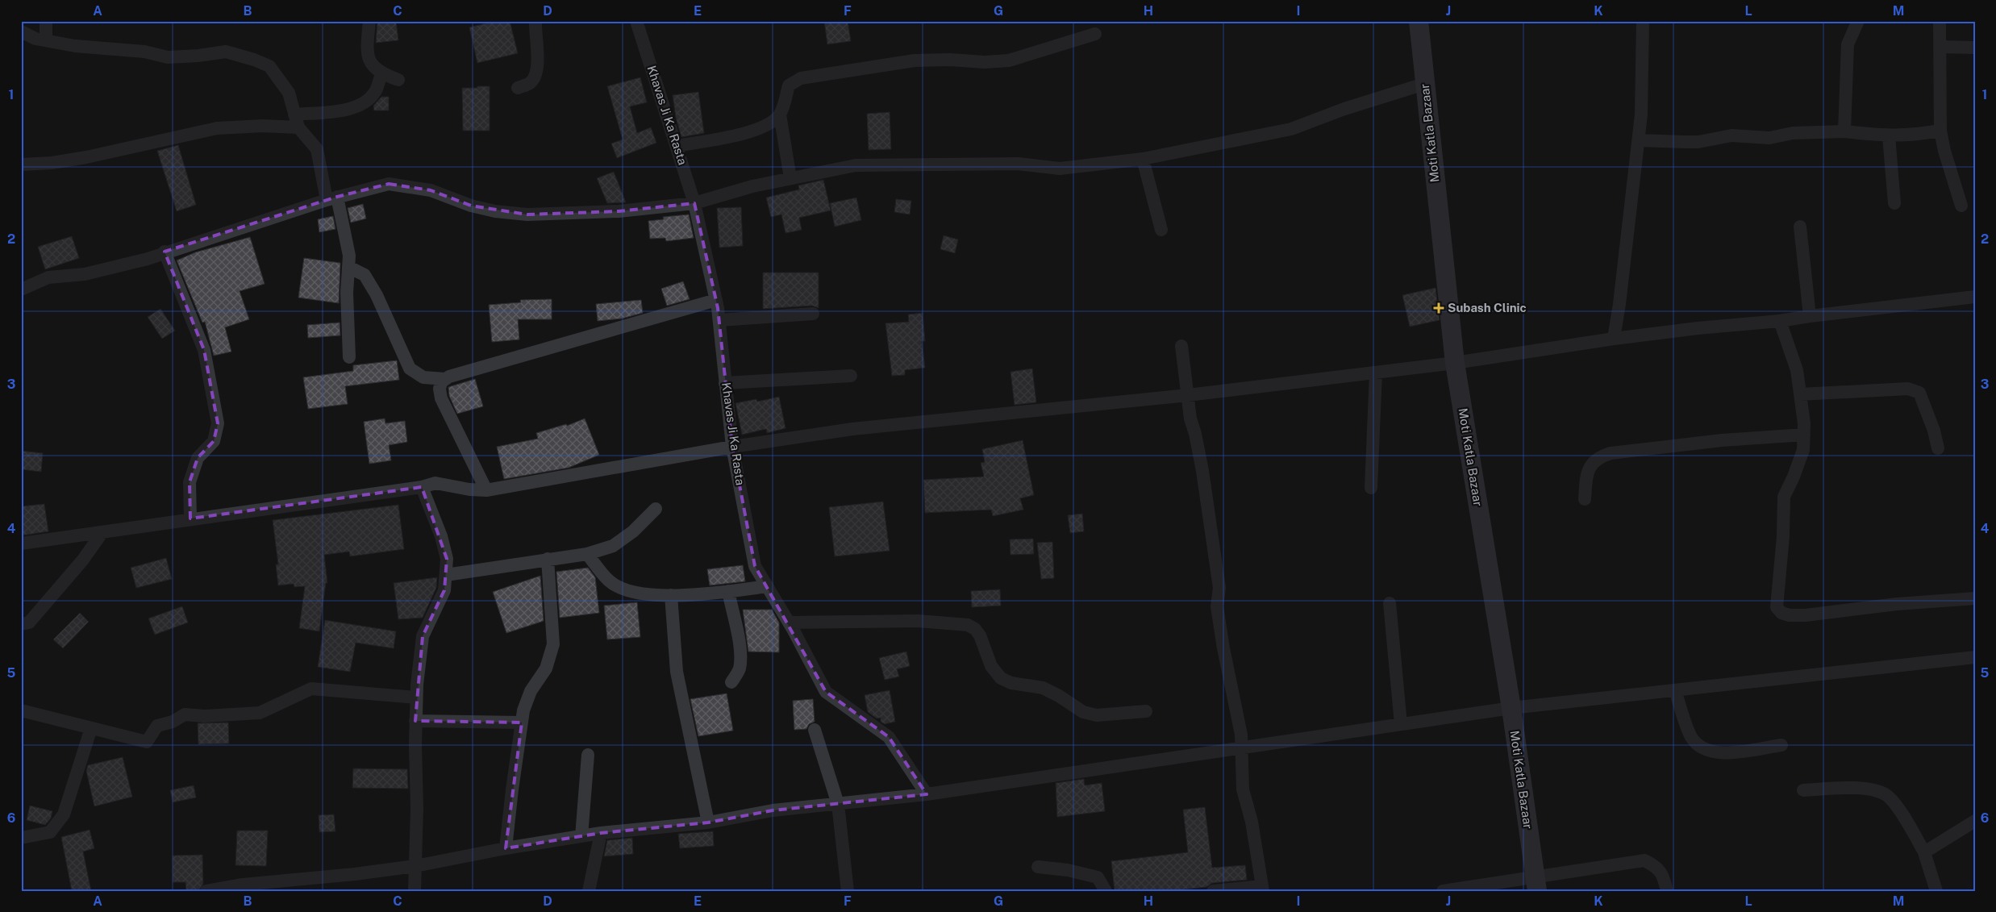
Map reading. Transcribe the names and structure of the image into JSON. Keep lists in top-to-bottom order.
{
  "streets": {
    "street": ["Khavas Ji Ka Rasta", "Moti Katla Bazaar"]
  },
  "places": {
    "health": ["Subash Clinic"]
  },
  "grid": {
    "columns": [
      "A",
      "B",
      "C",
      "D",
      "E",
      "F",
      "G",
      "H",
      "I",
      "J",
      "K",
      "L",
      "M"
    ],
    "rows": [
      "1",
      "2",
      "3",
      "4",
      "5",
      "6"
    ]
  }
}
